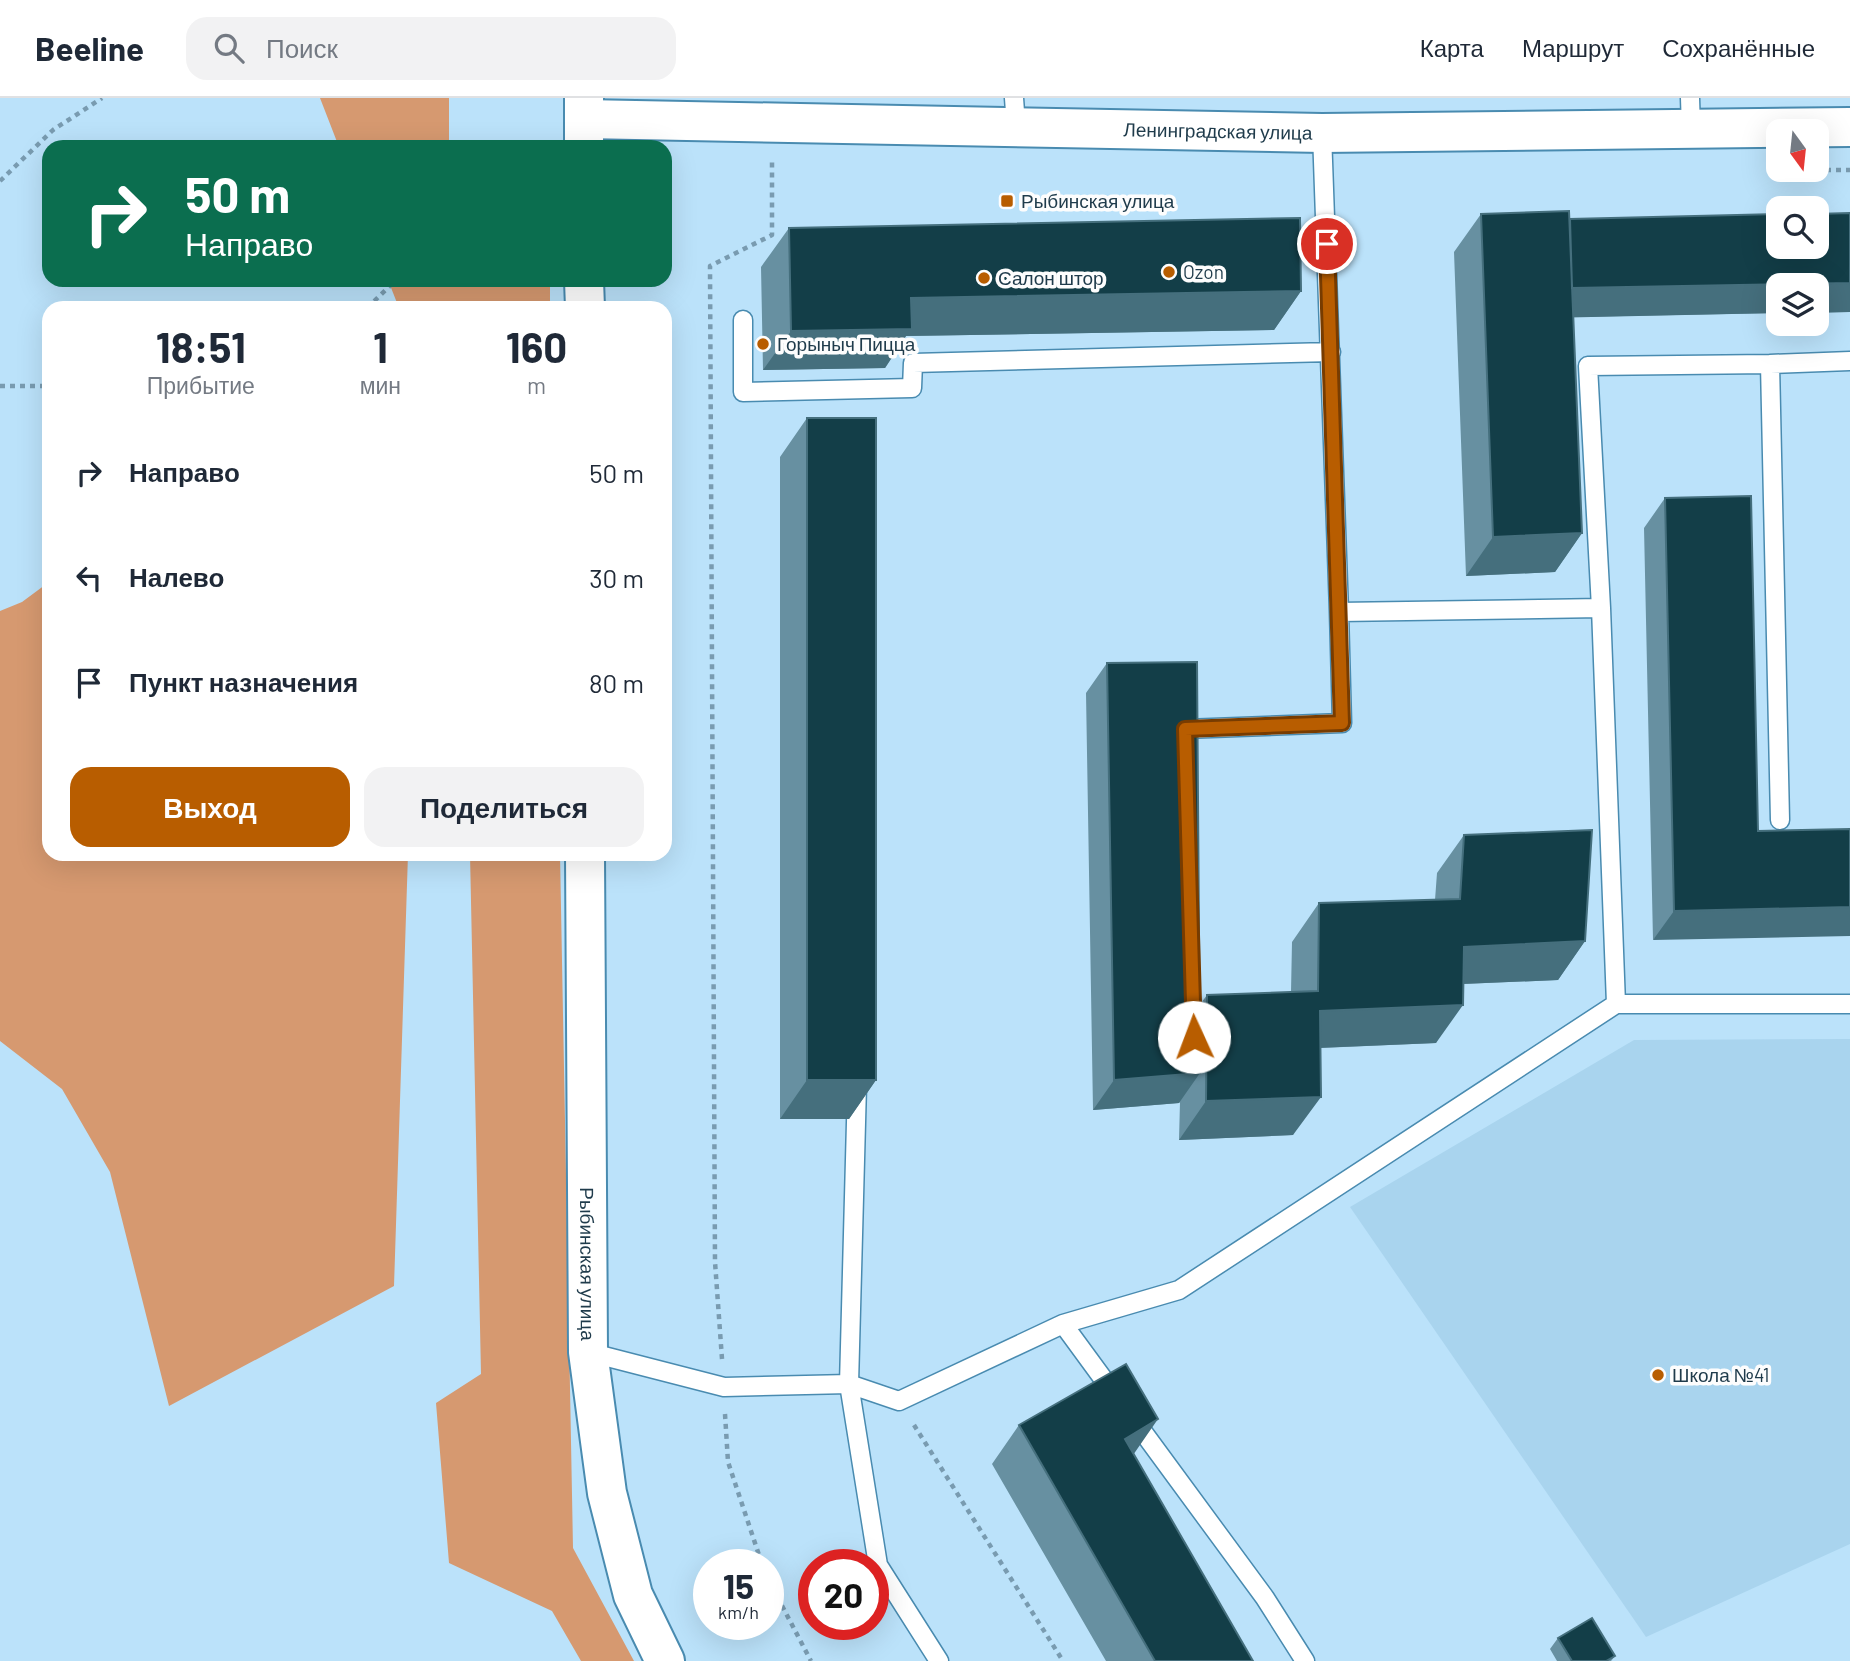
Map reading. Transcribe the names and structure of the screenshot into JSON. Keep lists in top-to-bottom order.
{
  "streets": {
    "street": ["Ленинградская улица", "Рыбинская улица"]
  },
  "places": {
    "transit": ["Рыбинская улица"],
    "other": [
      "Ozon",
      "Салон штор",
      "Горыныч Пицца",
      "Школа №41"
    ]
  },
  "north": "bottom",
  "page": {
    "header": "Beeline",
    "search": "Поиск",
    "nav": ["Карта", "Маршрут", "Сохранённые"],
    "turn": ["50 m", "Направо"],
    "eta": [
      "18:51",
      "Прибытие",
      "1",
      "мин",
      "160",
      "m"
    ],
    "list": [
      {
        "name": "Направо",
        "value": "50 m"
      },
      {
        "name": "Налево",
        "value": "30 m"
      },
      {
        "name": "Пункт назначения",
        "value": "80 m"
      }
    ],
    "buttons": ["Выход", "Поделиться"],
    "speed": "15 km/h",
    "limit": "20"
  }
}
